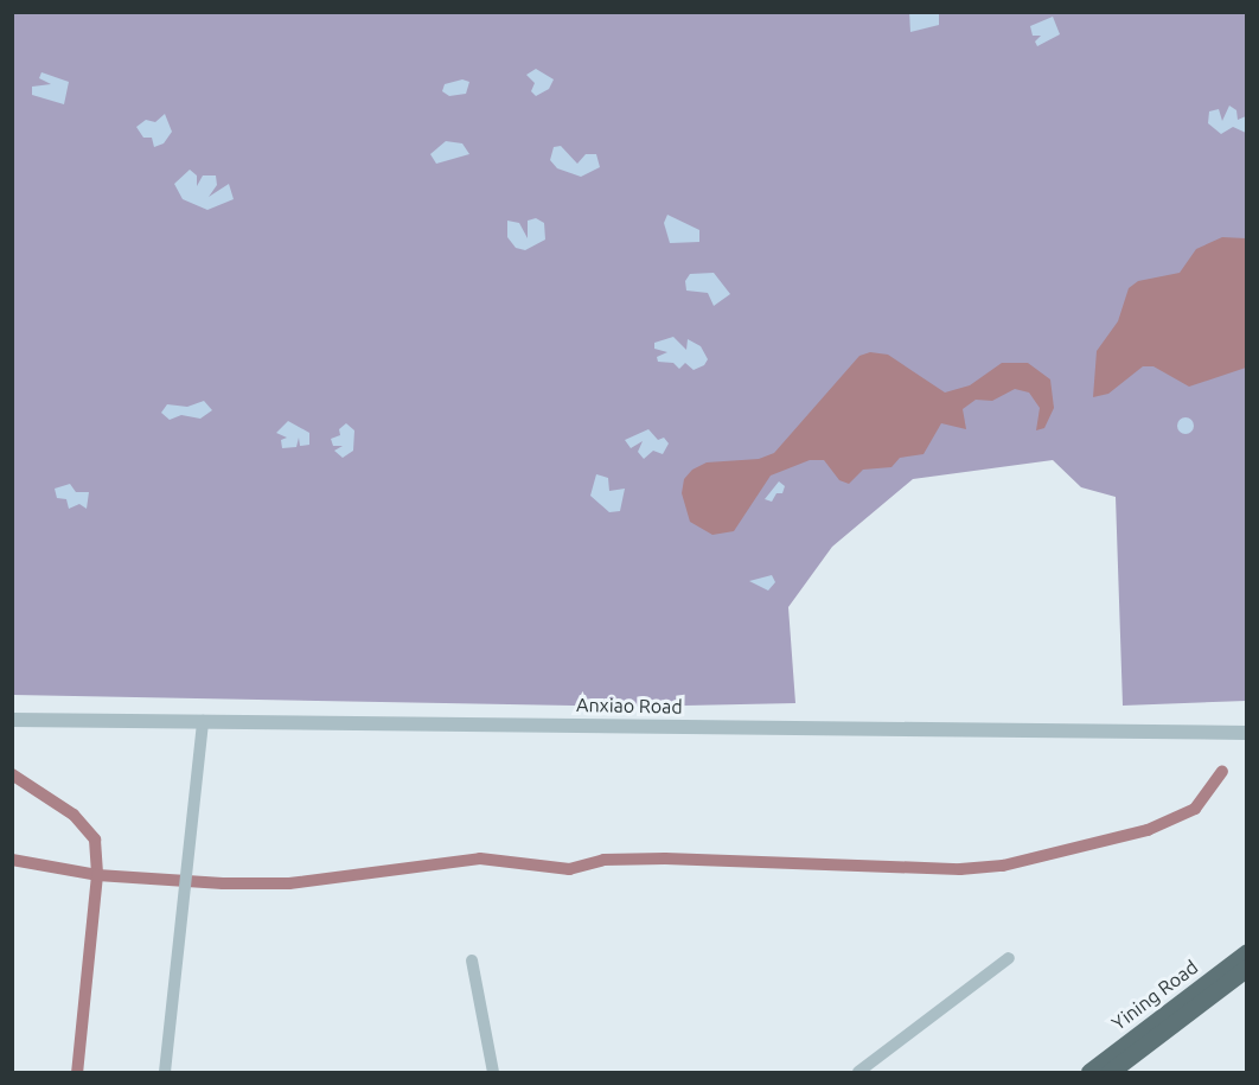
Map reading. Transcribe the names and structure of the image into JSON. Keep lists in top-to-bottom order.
{
  "streets": {
    "main road": ["Yining Road"],
    "street": ["Anxiao Road"]
  }
}
